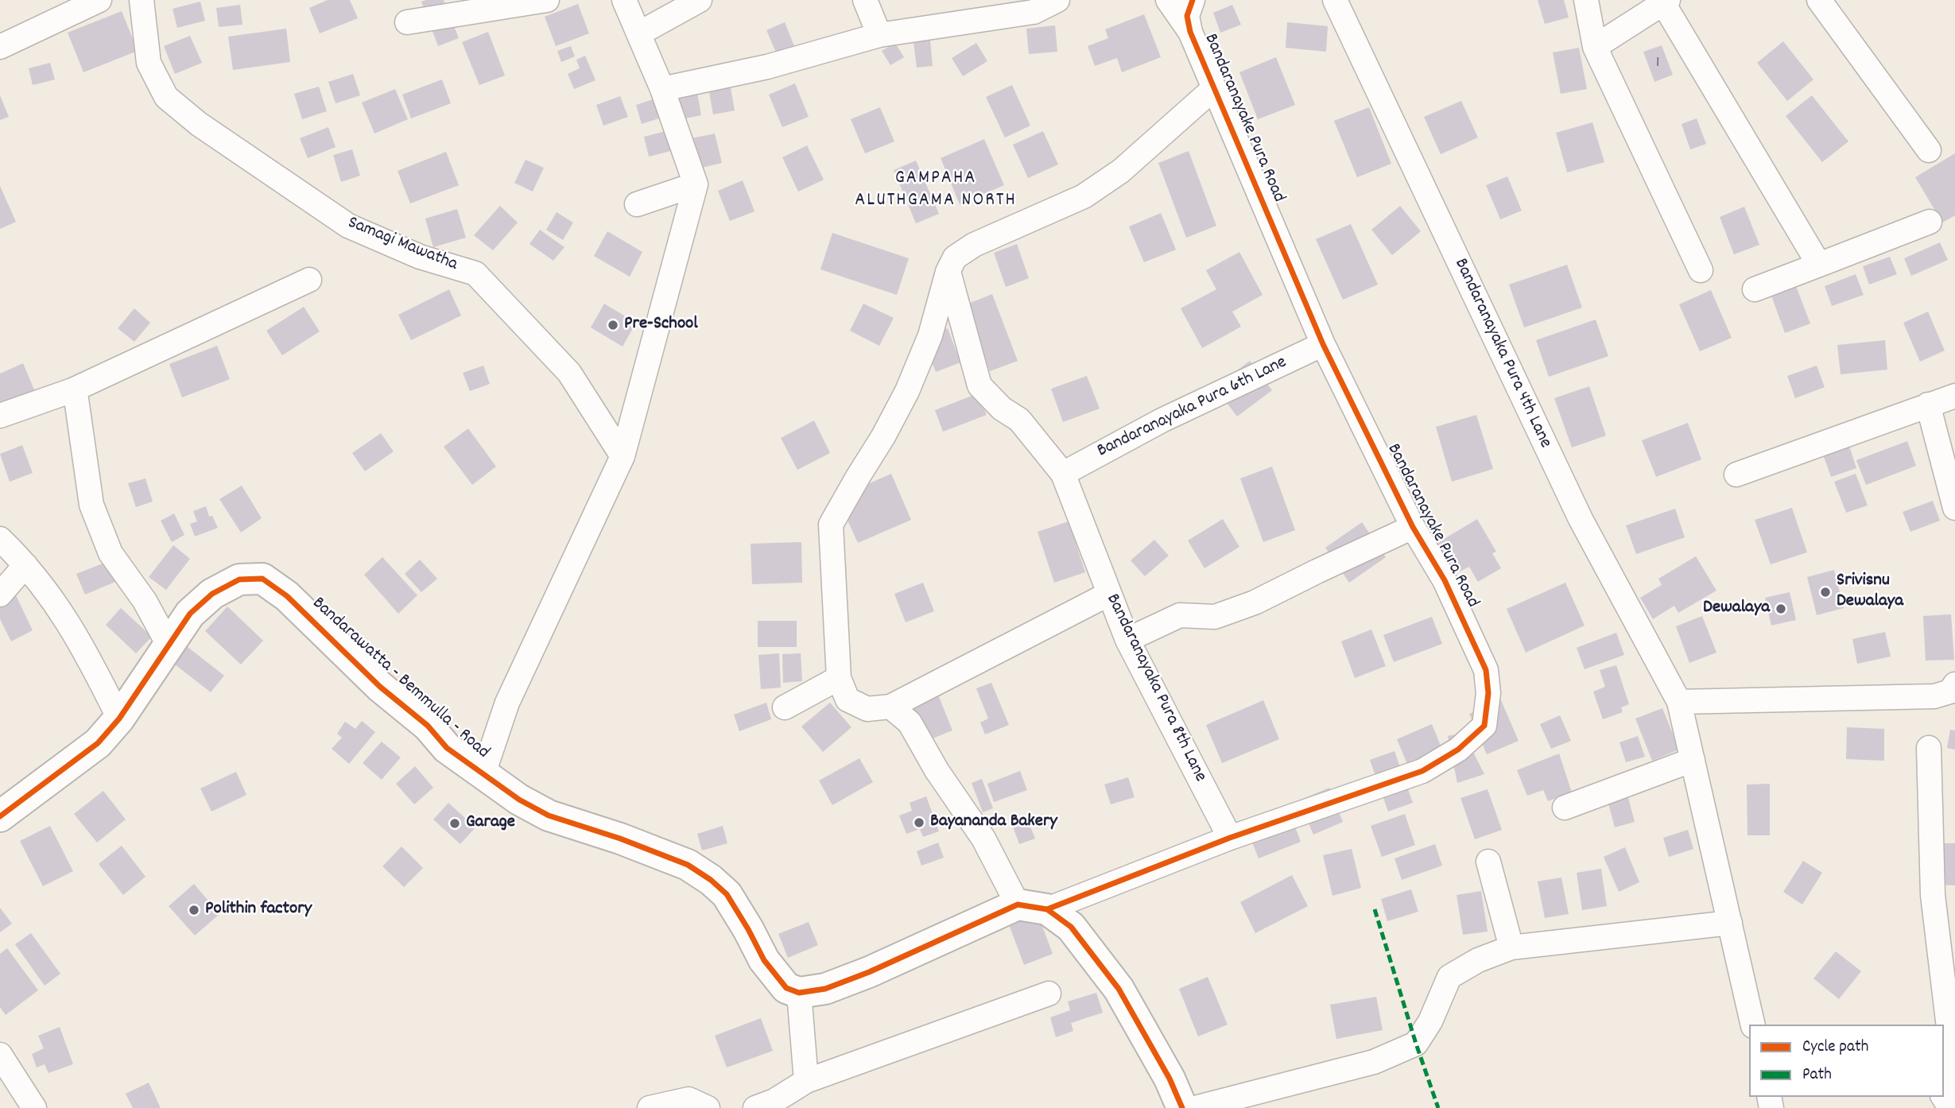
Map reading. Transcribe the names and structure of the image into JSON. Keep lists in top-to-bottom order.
{
  "streets": {
    "street": [
      "Bandaranayake Pura Road",
      "Samagi Mawatha",
      "Bandaranayaka Pura 4th Lane",
      "Bandaranayaka Pura 6th Lane",
      "Bandarawatta - Bemmulla - Road",
      "Bandaranayaka Pura 8th Lane"
    ]
  },
  "crossings": [
    ["Bandaranayake Pura Road", "Bandaranayaka Pura 6th Lane"],
    ["Bandaranayake Pura Road", "Bandaranayaka Pura 8th Lane"],
    ["Bandaranayaka Pura 6th Lane", "Bandaranayaka Pura 8th Lane"]
  ],
  "districts": ["GAMPAHA ALUTHGAMA NORTH"],
  "places": [
    "Pre-School",
    "Srivisnu Dewalaya",
    "Dewalaya",
    "Bayananda Bakery",
    "Garage",
    "Polithin factory"
  ],
  "house_numbers": ["1"],
  "legend": ["Cycle path", "Path"]
}
